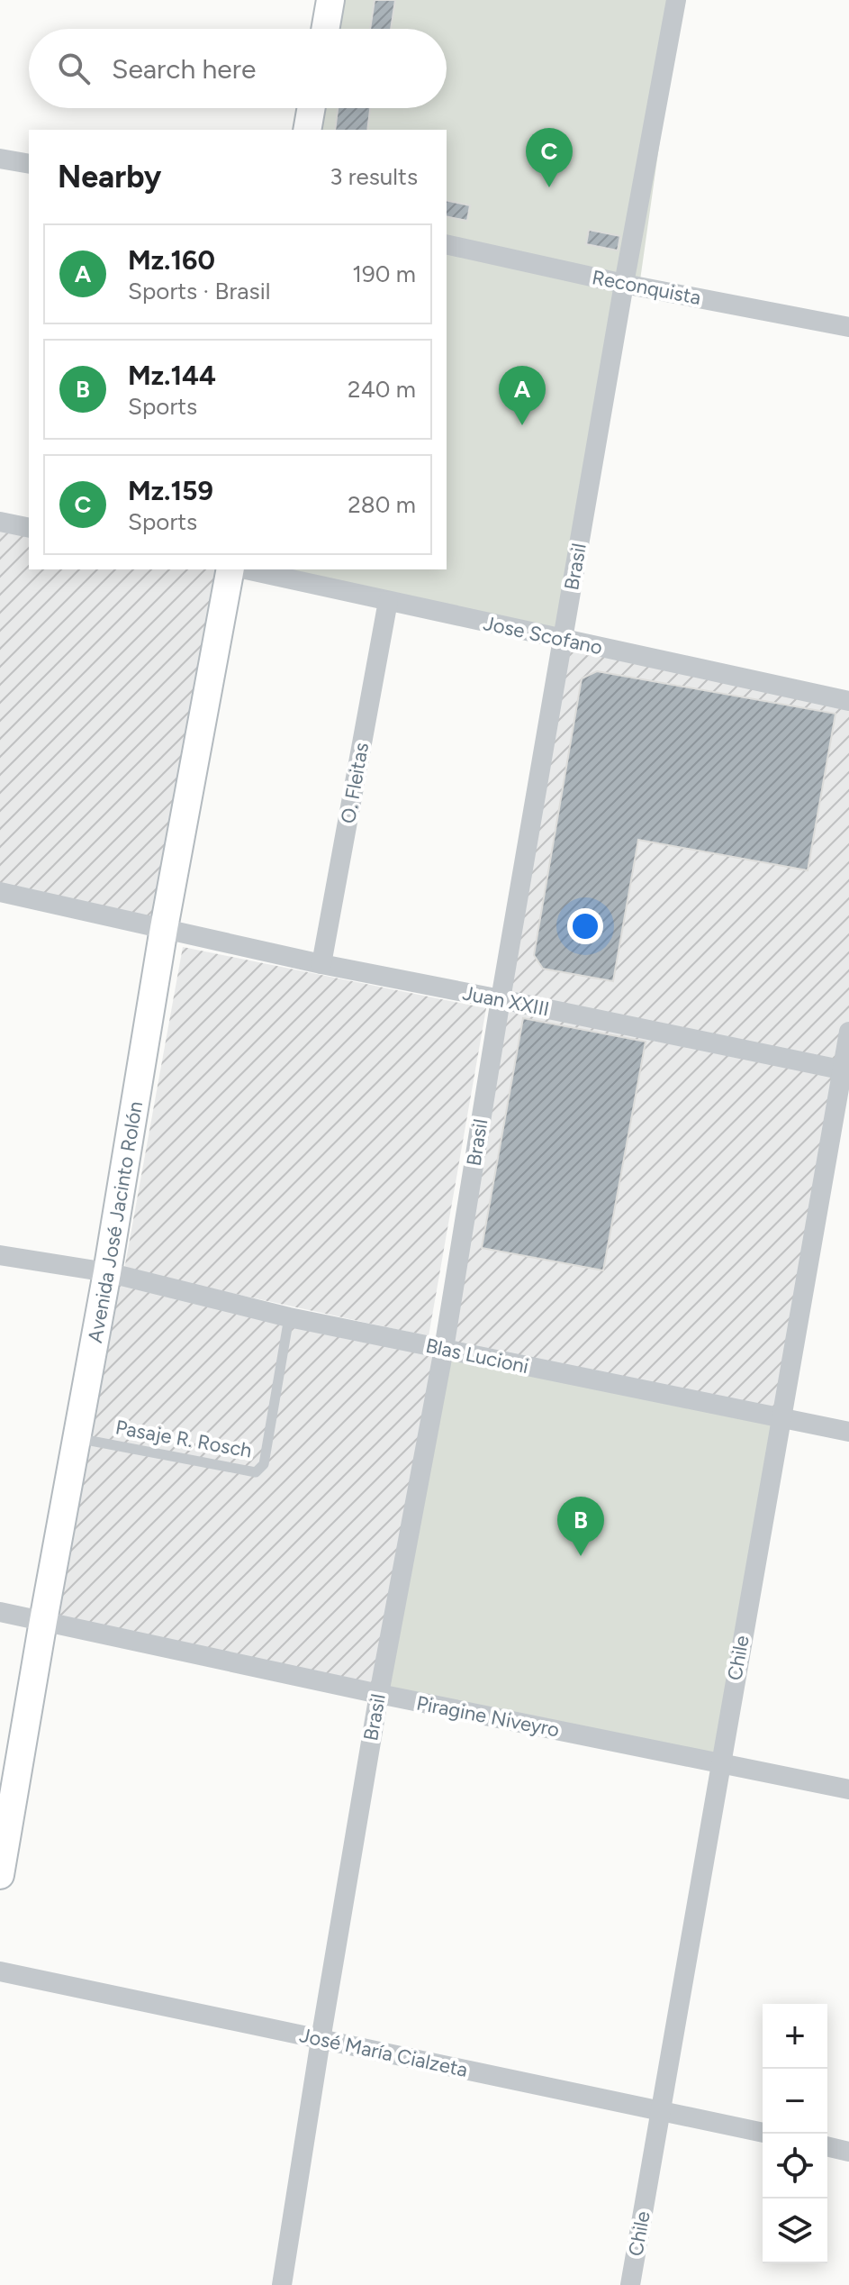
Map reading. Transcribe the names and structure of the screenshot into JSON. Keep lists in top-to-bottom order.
{
  "streets": {
    "street": [
      "Reconquista",
      "Brasil",
      "Jose Scofano",
      "O. Fleitas",
      "Juan XXIII",
      "Avenida José Jacinto Rolón",
      "Blas Lucioni",
      "Chile",
      "Piragine Niveyro",
      "José María Cialzeta"
    ],
    "lane": ["Pasaje R. Rosch"]
  },
  "crossings": [
    ["Reconquista", "Brasil"],
    ["Brasil", "Jose Scofano"],
    ["Brasil", "Juan XXIII"],
    ["Brasil", "Blas Lucioni"],
    ["Brasil", "Piragine Niveyro"],
    ["Brasil", "José María Cialzeta"],
    ["Jose Scofano", "O. Fleitas"],
    ["O. Fleitas", "Juan XXIII"],
    ["Juan XXIII", "Avenida José Jacinto Rolón"],
    ["Juan XXIII", "Chile"],
    ["Avenida José Jacinto Rolón", "Blas Lucioni"],
    ["Avenida José Jacinto Rolón", "Pasaje R. Rosch"],
    ["Avenida José Jacinto Rolón", "Piragine Niveyro"],
    ["Blas Lucioni", "Pasaje R. Rosch"],
    ["Blas Lucioni", "Chile"],
    ["Chile", "Piragine Niveyro"],
    ["Chile", "José María Cialzeta"]
  ],
  "page": {
    "search": "Search here",
    "pins": ["C", "A", "B"],
    "heading": ["Nearby", "3 results"],
    "list": [
      {
        "mark": "A",
        "name": "Mz.160",
        "note": "Sports · Brasil",
        "value": "190 m"
      },
      {
        "mark": "B",
        "name": "Mz.144",
        "note": "Sports",
        "value": "240 m"
      },
      {
        "mark": "C",
        "name": "Mz.159",
        "note": "Sports",
        "value": "280 m"
      }
    ],
    "map_buttons": ["+", "−"]
  }
}
